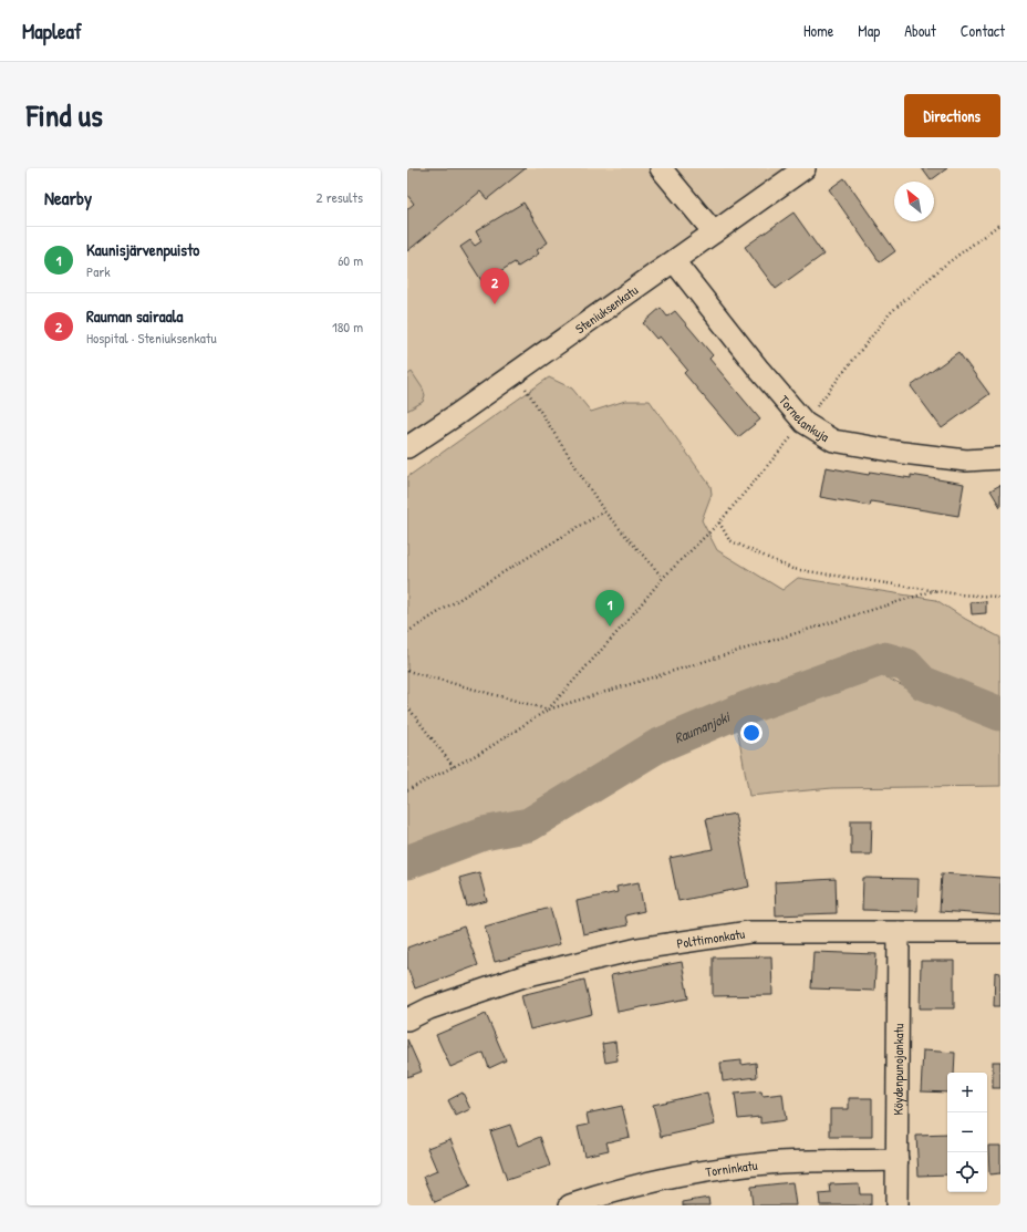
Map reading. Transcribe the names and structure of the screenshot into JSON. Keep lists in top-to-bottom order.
{
  "streets": {
    "street": [
      "Steniuksenkatu",
      "Tornelankuja",
      "Polttimonkatu",
      "Köydenpunojankatu",
      "Torninkatu"
    ]
  },
  "crossings": [
    ["Steniuksenkatu", "Tornelankuja"],
    ["Polttimonkatu", "Köydenpunojankatu"],
    ["Köydenpunojankatu", "Torninkatu"]
  ],
  "water": ["Raumanjoki"],
  "north": "top left",
  "page": {
    "header": "Mapleaf",
    "nav": [
      "Home",
      "Map",
      "About",
      "Contact"
    ],
    "title": "Find us",
    "buttons": "Directions",
    "heading": ["Nearby", "2 results"],
    "list": [
      {
        "mark": "1",
        "name": "Kaunisjärvenpuisto",
        "note": "Park",
        "value": "60 m"
      },
      {
        "mark": "2",
        "name": "Rauman sairaala",
        "note": "Hospital · Steniuksenkatu",
        "value": "180 m"
      }
    ],
    "pins": ["2", "1"],
    "map_buttons": ["+", "−"]
  }
}
